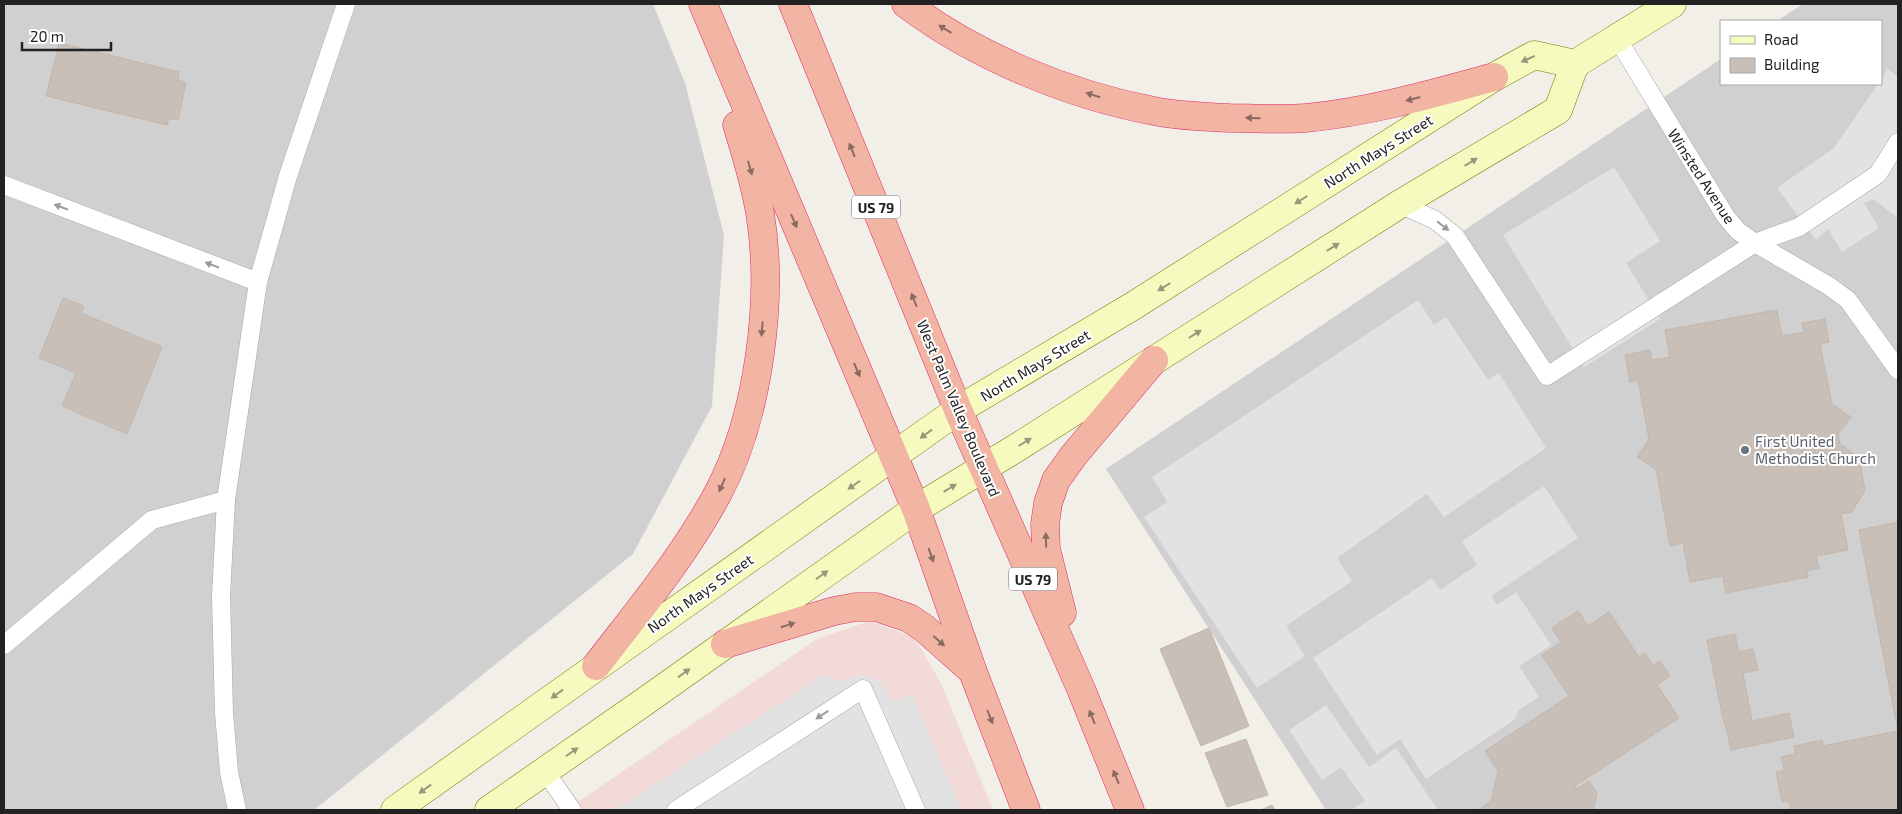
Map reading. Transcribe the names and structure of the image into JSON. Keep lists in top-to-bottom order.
{
  "streets": {
    "highway": ["US 79", "West Palm Valley Boulevard"],
    "main road": ["North Mays Street"],
    "lane": ["Winsted Avenue"]
  },
  "crossings": [
    ["North Mays Street", "West Palm Valley Boulevard"]
  ],
  "places": ["First United Methodist Church"],
  "legend": ["Road", "Building"],
  "scale_bar": "20 m"
}
